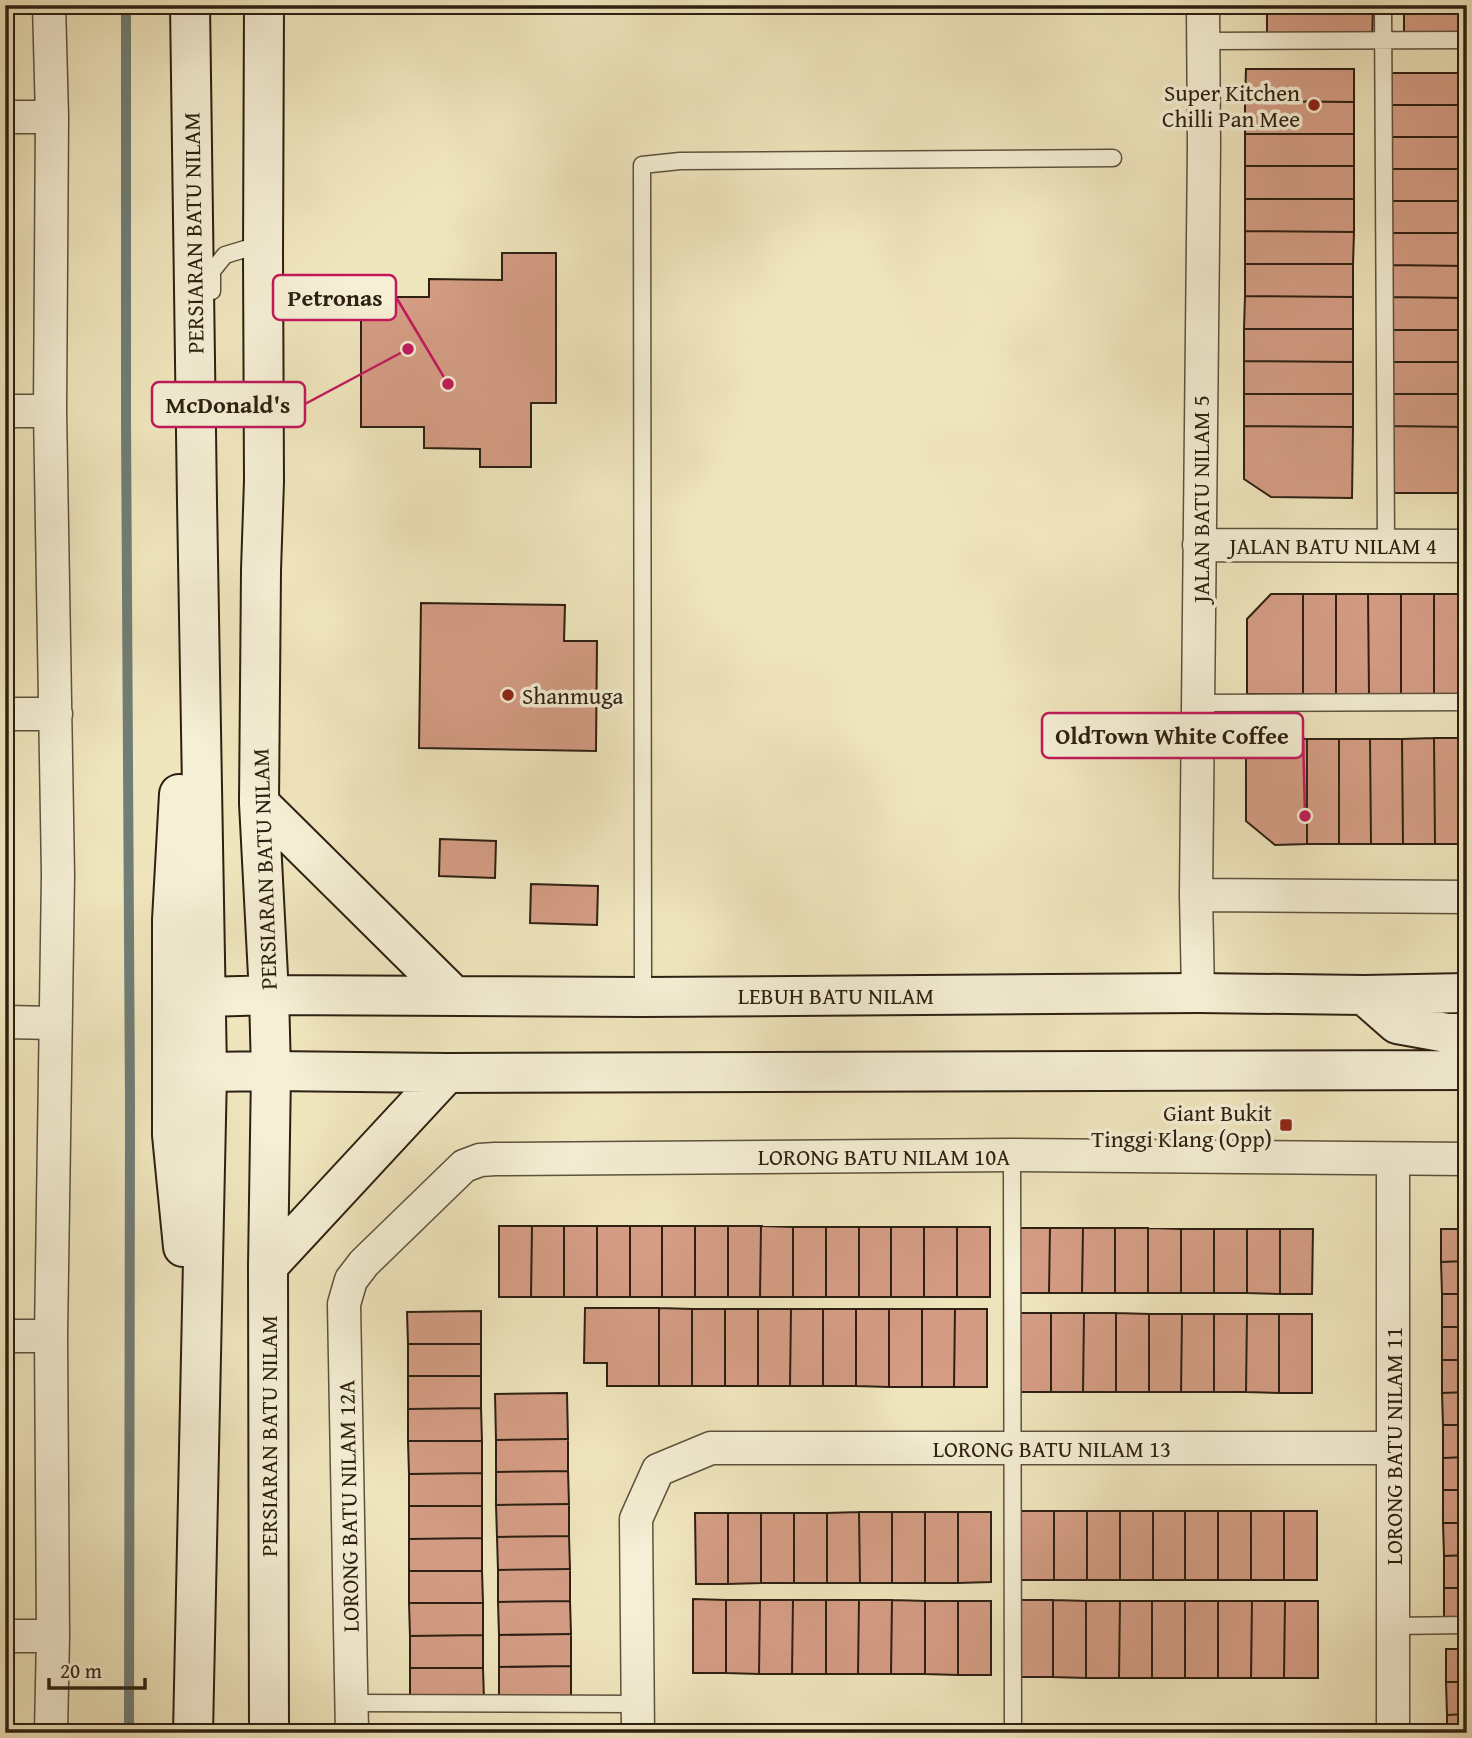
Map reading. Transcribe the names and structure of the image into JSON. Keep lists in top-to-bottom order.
{
  "streets": {
    "main road": ["PERSIARAN BATU NILAM", "LEBUH BATU NILAM"],
    "street": [
      "JALAN BATU NILAM 5",
      "JALAN BATU NILAM 4",
      "LORONG BATU NILAM 10A",
      "LORONG BATU NILAM 11",
      "LORONG BATU NILAM 13",
      "LORONG BATU NILAM 12A"
    ]
  },
  "crossings": [
    ["PERSIARAN BATU NILAM", "LEBUH BATU NILAM"],
    ["JALAN BATU NILAM 5", "JALAN BATU NILAM 4"],
    ["JALAN BATU NILAM 5", "LEBUH BATU NILAM"],
    ["LORONG BATU NILAM 10A", "LORONG BATU NILAM 11"],
    ["LORONG BATU NILAM 10A", "LORONG BATU NILAM 12A"],
    ["LORONG BATU NILAM 11", "LORONG BATU NILAM 13"]
  ],
  "places": {
    "other": [
      "Super Kitchen Chilli Pan Mee",
      "McDonald's",
      "Petronas",
      "Shanmuga",
      "OldTown White Coffee"
    ],
    "transit": ["Giant Bukit Tinggi Klang (Opp)"]
  },
  "scale_bar": "20 m"
}
